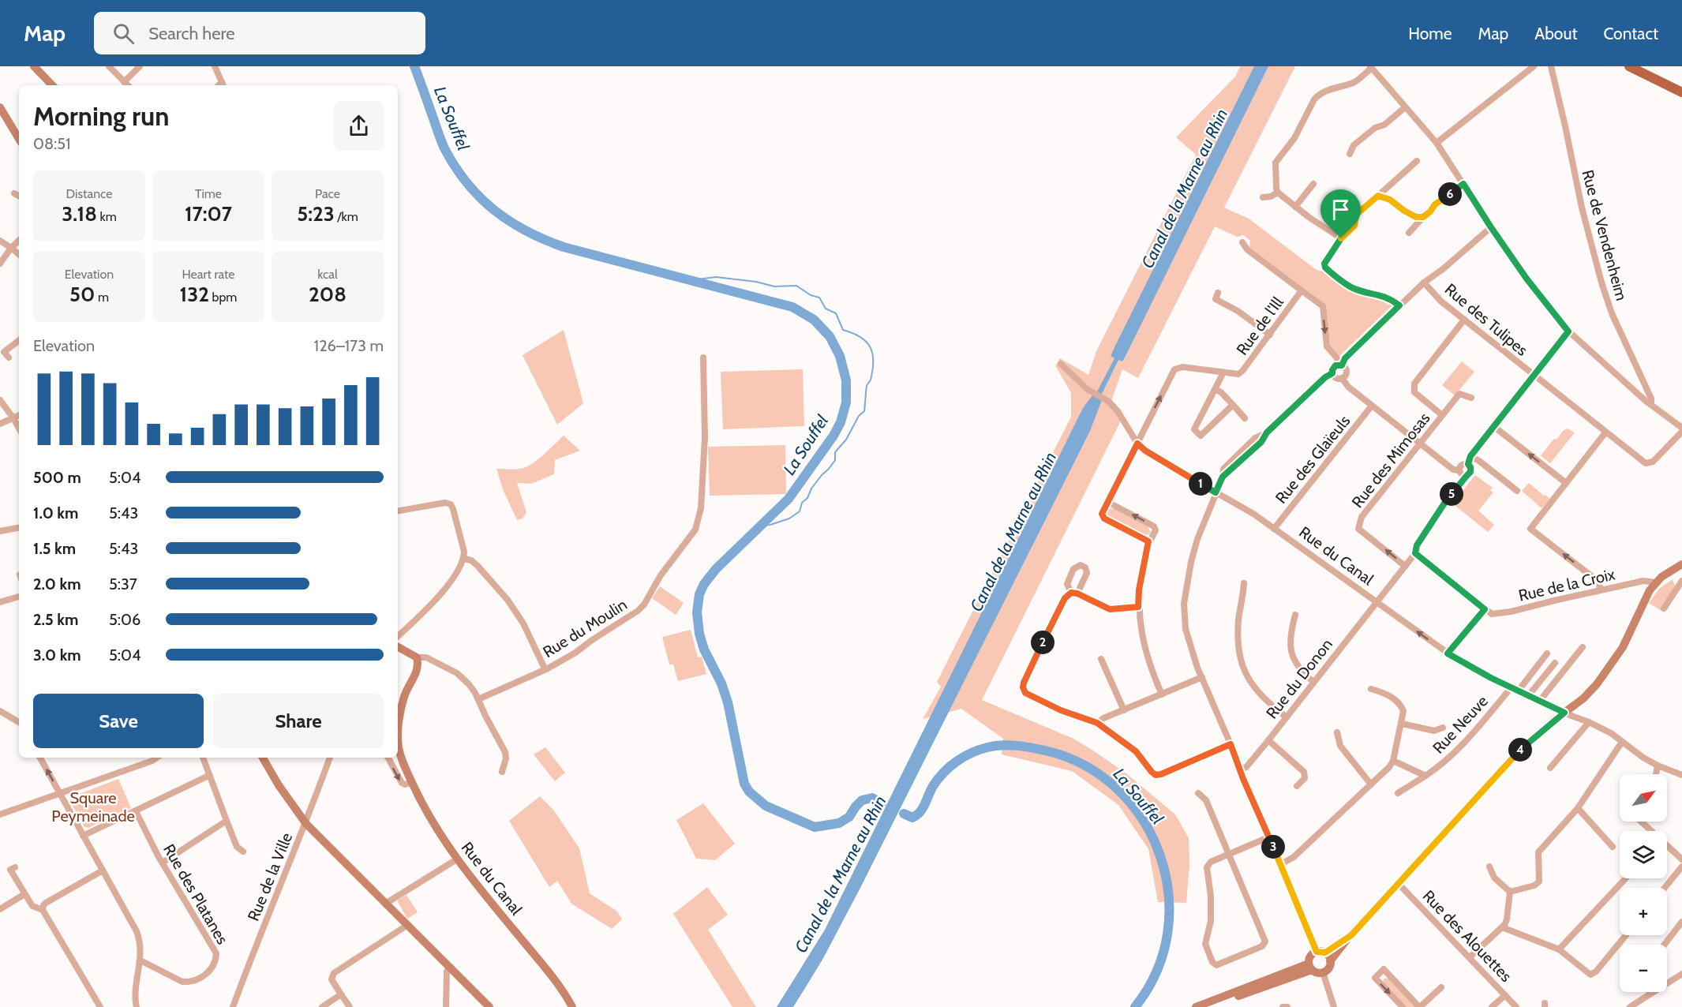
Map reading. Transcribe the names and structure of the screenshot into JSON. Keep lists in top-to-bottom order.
{
  "streets": {
    "main road": ["Rue du Canal"],
    "street": [
      "Rue de Vendenheim",
      "Rue des Tulipes",
      "Rue de l'Ill",
      "Rue des Glaïeuls",
      "Rue des Mimosas",
      "Rue de la Croix",
      "Rue du Moulin",
      "Rue du Donon",
      "Rue Neuve",
      "Rue de la Ville",
      "Rue des Platanes",
      "Rue des Alouettes"
    ]
  },
  "crossings": [
    ["Rue de l'Ill", "Rue du Canal"],
    ["Rue des Glaïeuls", "Rue du Canal"],
    ["Rue des Mimosas", "Rue du Donon"],
    ["Rue du Canal", "Rue du Donon"],
    ["Rue du Canal", "Rue Neuve"]
  ],
  "water": ["La Souffel", "Canal de la Marne au Rhin"],
  "parks": ["Square Peymeinade"],
  "north": "top right",
  "page": {
    "header": "Map",
    "search": "Search here",
    "nav": [
      "Home",
      "Map",
      "About",
      "Contact"
    ],
    "heading": ["Morning run", "08:51"],
    "stats": [
      ["Distance", "3.18 km"],
      ["Time", "17:07"],
      ["Pace", "5:23 /km"],
      ["Elevation", "50 m"],
      ["Heart rate", "132 bpm"],
      ["kcal", "208"]
    ],
    "pins": [
      "6",
      "1",
      "5",
      "2",
      "4",
      "3"
    ],
    "chart": ["Elevation", "126–173 m"],
    "list": [
      {
        "name": "500 m",
        "note": "5:04"
      },
      {
        "name": "1.0 km",
        "note": "5:43"
      },
      {
        "name": "1.5 km",
        "note": "5:43"
      },
      {
        "name": "2.0 km",
        "note": "5:37"
      },
      {
        "name": "2.5 km",
        "note": "5:06"
      },
      {
        "name": "3.0 km",
        "note": "5:04"
      }
    ],
    "buttons": ["Save", "Share"],
    "map_buttons": ["+", "−"]
  }
}
